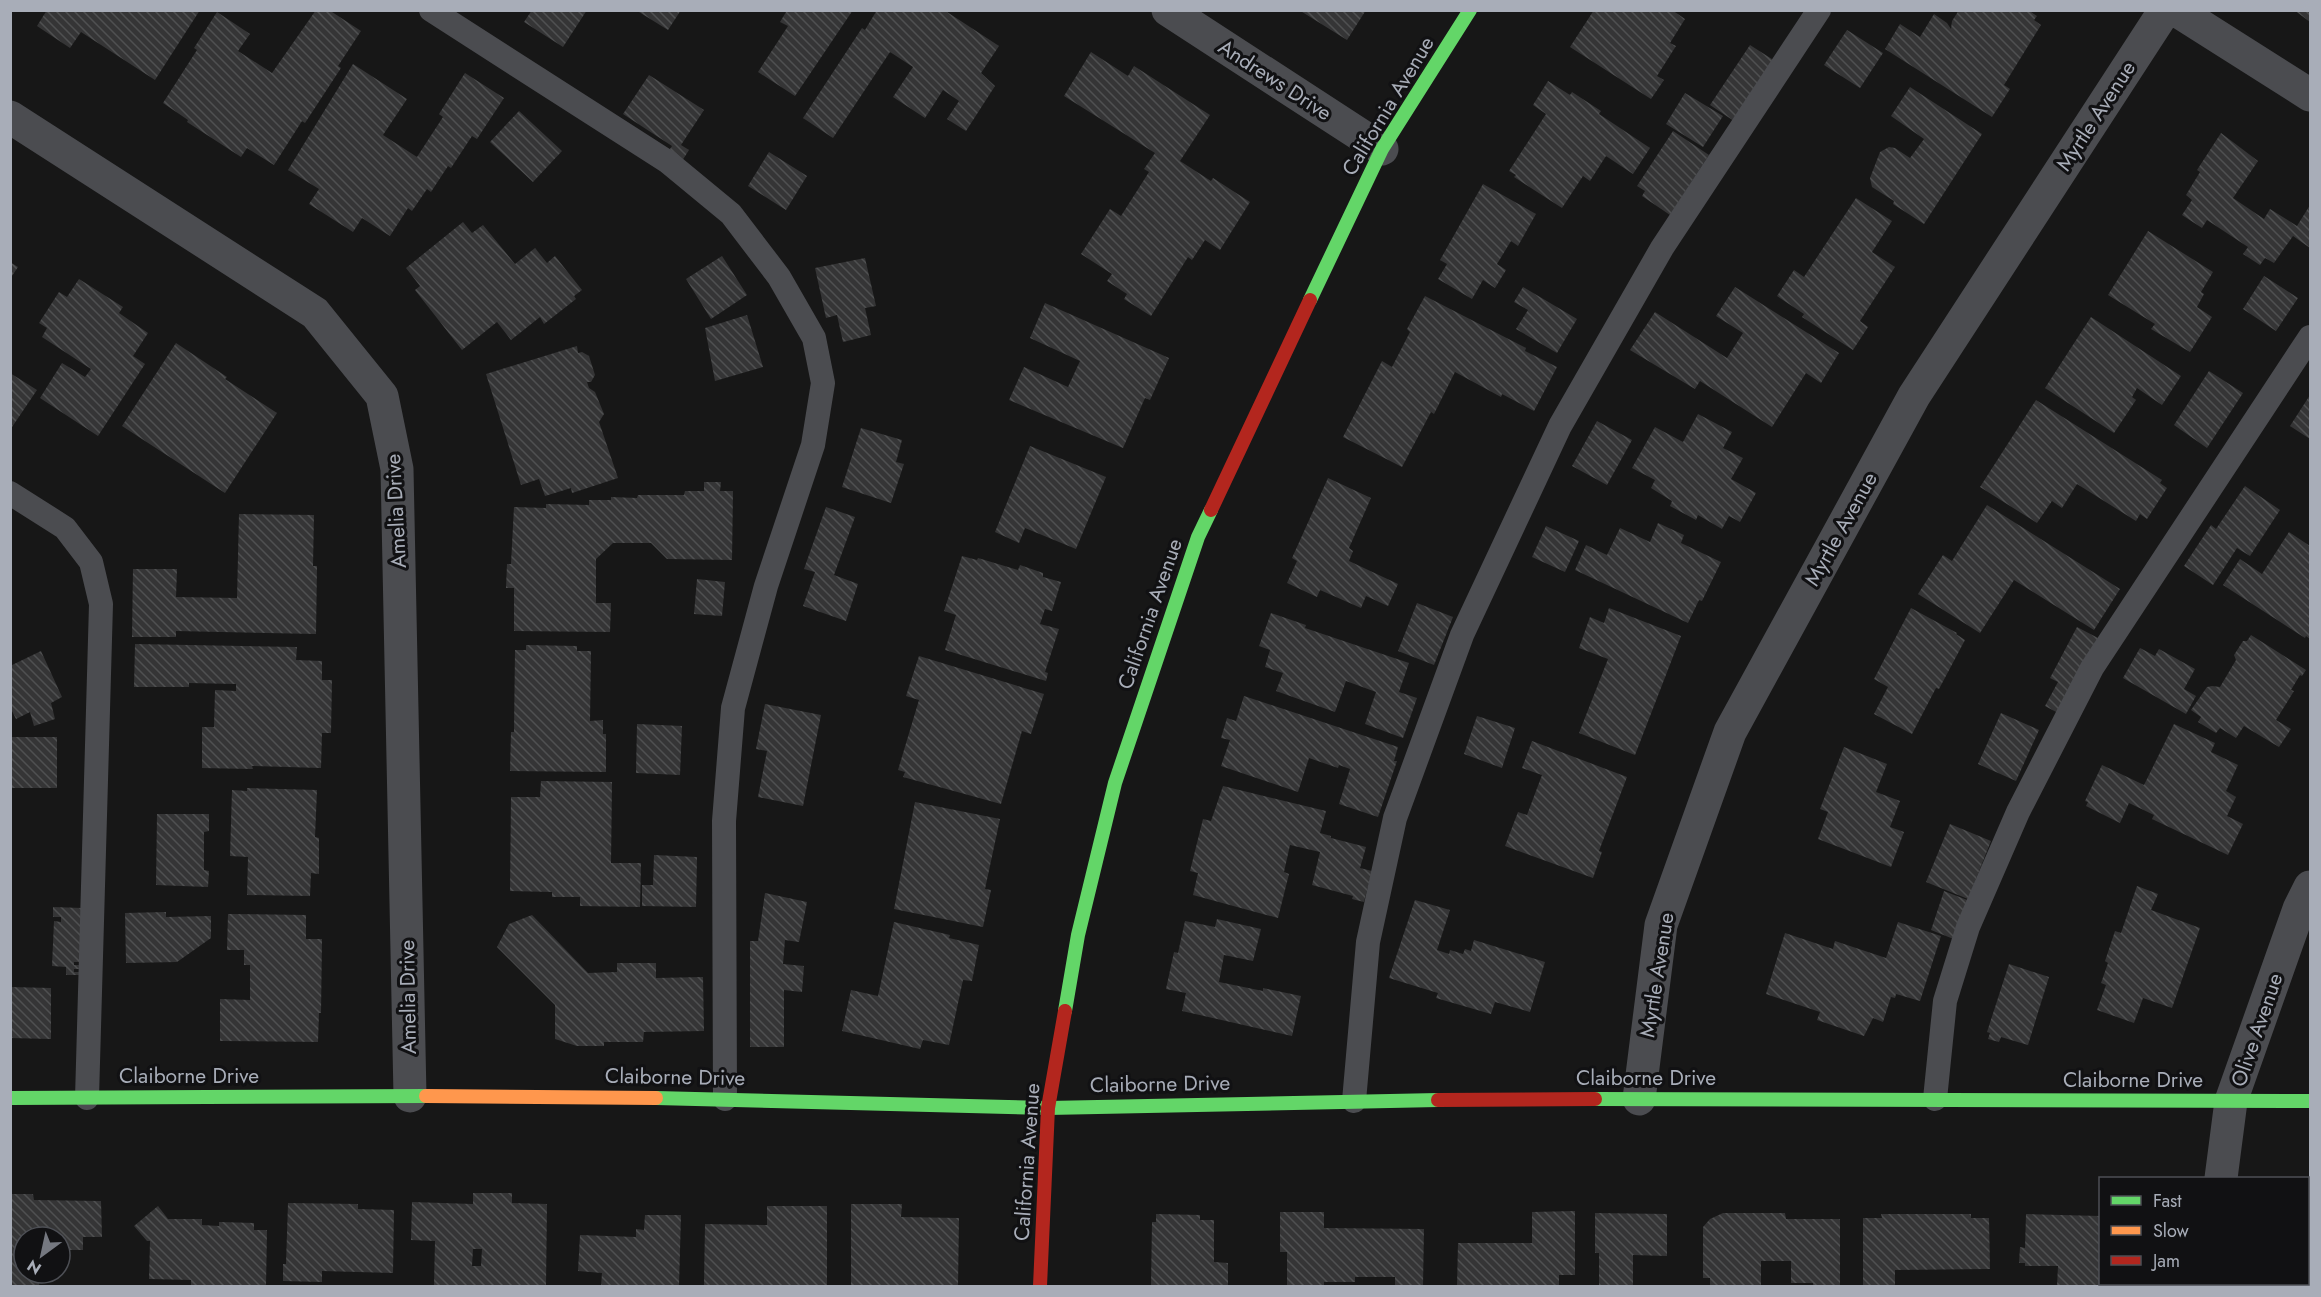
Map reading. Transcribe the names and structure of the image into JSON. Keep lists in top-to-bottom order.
{
  "streets": {
    "street": [
      "Andrews Drive",
      "California Avenue",
      "Myrtle Avenue",
      "Amelia Drive",
      "Olive Avenue",
      "Claiborne Drive"
    ]
  },
  "crossings": [
    ["Andrews Drive", "California Avenue"],
    ["California Avenue", "Claiborne Drive"],
    ["Myrtle Avenue", "Claiborne Drive"],
    ["Amelia Drive", "Claiborne Drive"],
    ["Olive Avenue", "Claiborne Drive"]
  ],
  "legend": ["Fast", "Slow", "Jam"],
  "north": "bottom left"
}
